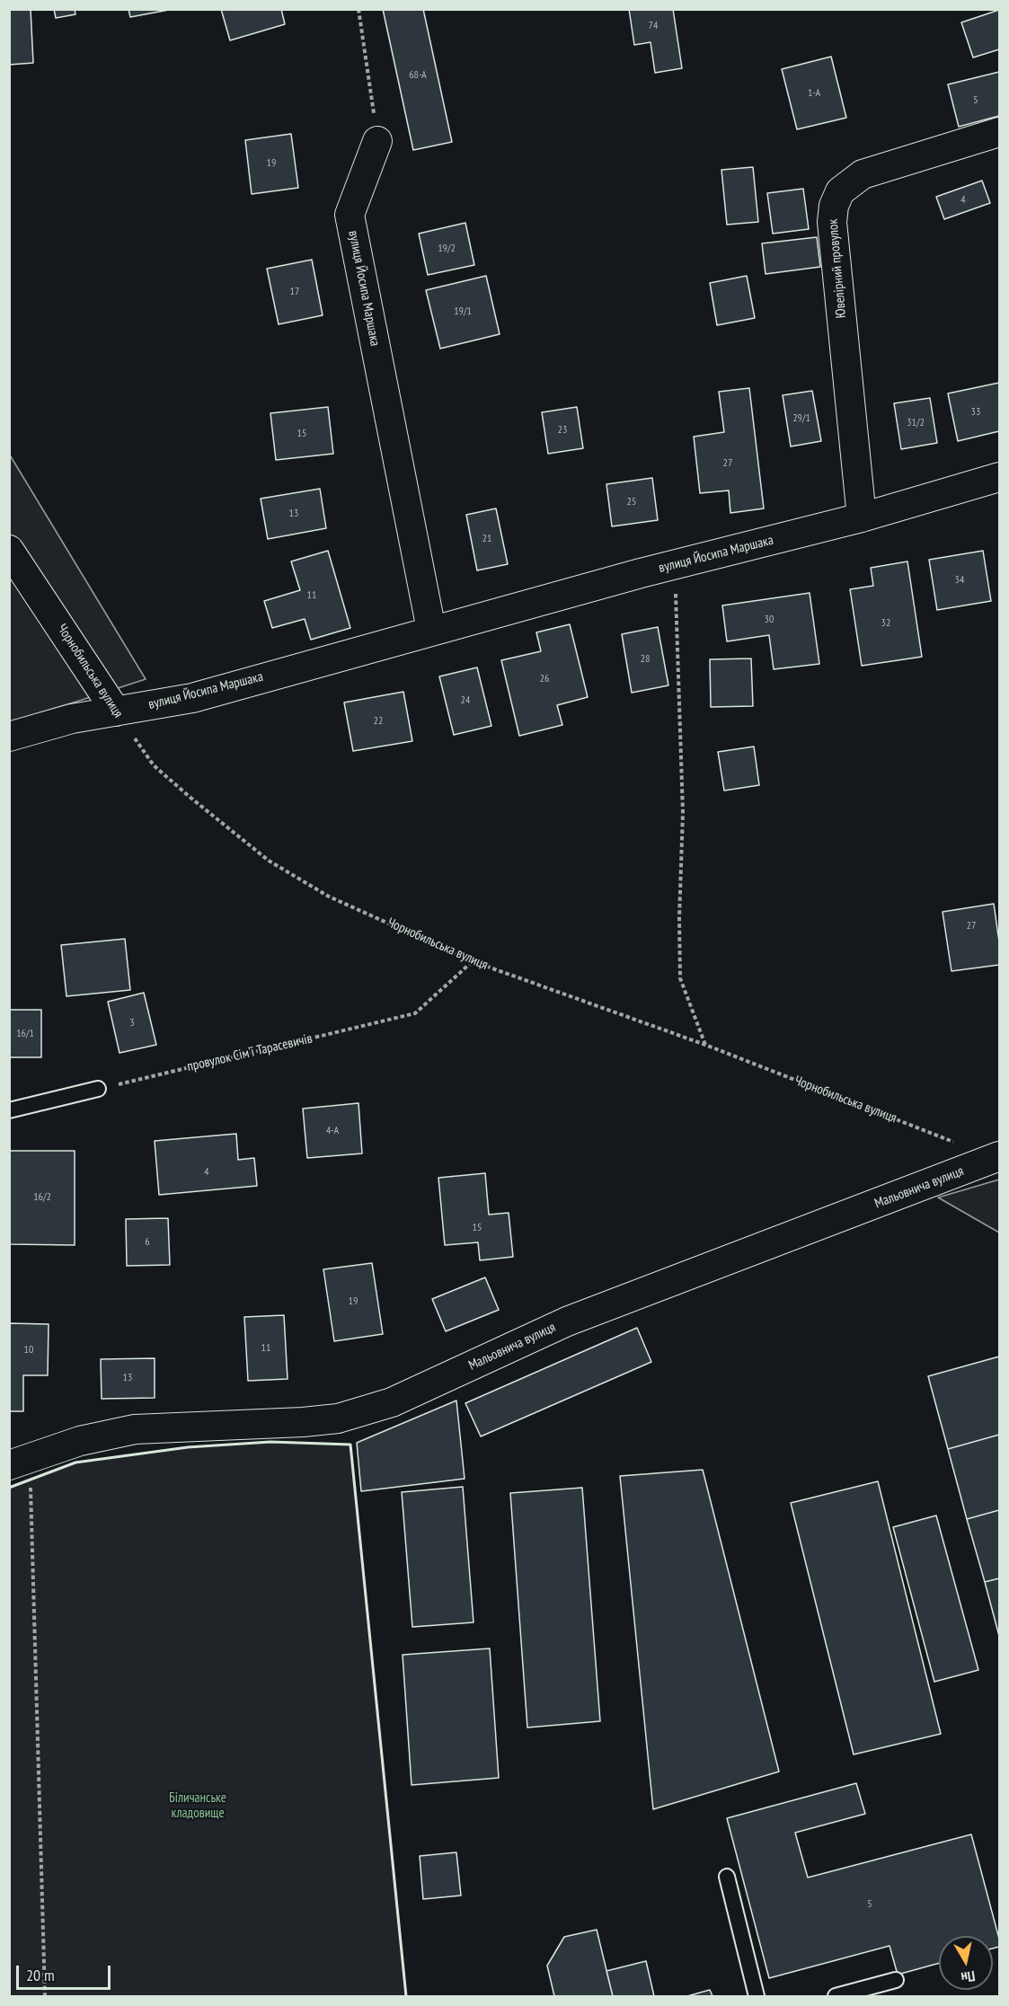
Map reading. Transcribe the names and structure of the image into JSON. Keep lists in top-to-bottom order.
{
  "streets": {
    "street": [
      "Ювелірний провулок",
      "вулиця Йосипа Маршака",
      "Чорнобильська вулиця",
      "Мальовнича вулиця"
    ],
    "path": ["провулок Сімʼї Тарасевичів"]
  },
  "crossings": [
    ["Ювелірний провулок", "вулиця Йосипа Маршака"],
    ["вулиця Йосипа Маршака", "Чорнобильська вулиця"],
    ["Чорнобильська вулиця", "провулок Сімʼї Тарасевичів"],
    ["Чорнобильська вулиця", "Мальовнича вулиця"]
  ],
  "parks": ["Біличанське кладовище"],
  "house_numbers": [
    "74",
    "68-А",
    "1-А",
    "5",
    "19",
    "4",
    "19/2",
    "17",
    "19/1",
    "33",
    "29/1",
    "31/2",
    "23",
    "15",
    "27",
    "25",
    "13",
    "21",
    "34",
    "11",
    "30",
    "32",
    "28",
    "26",
    "24",
    "22",
    "27",
    "3",
    "16/1",
    "4-А",
    "4",
    "16/2",
    "15",
    "6",
    "19",
    "11",
    "10",
    "13",
    "5"
  ],
  "scale_bar": "20 m",
  "north": "bottom"
}
